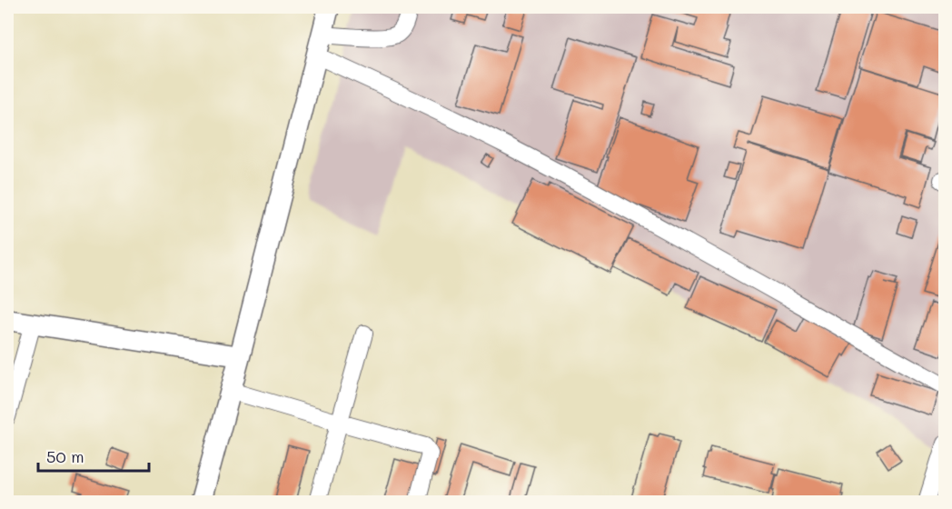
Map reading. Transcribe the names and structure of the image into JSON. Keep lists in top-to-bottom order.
{
  "scale_bar": "50 m"
}
